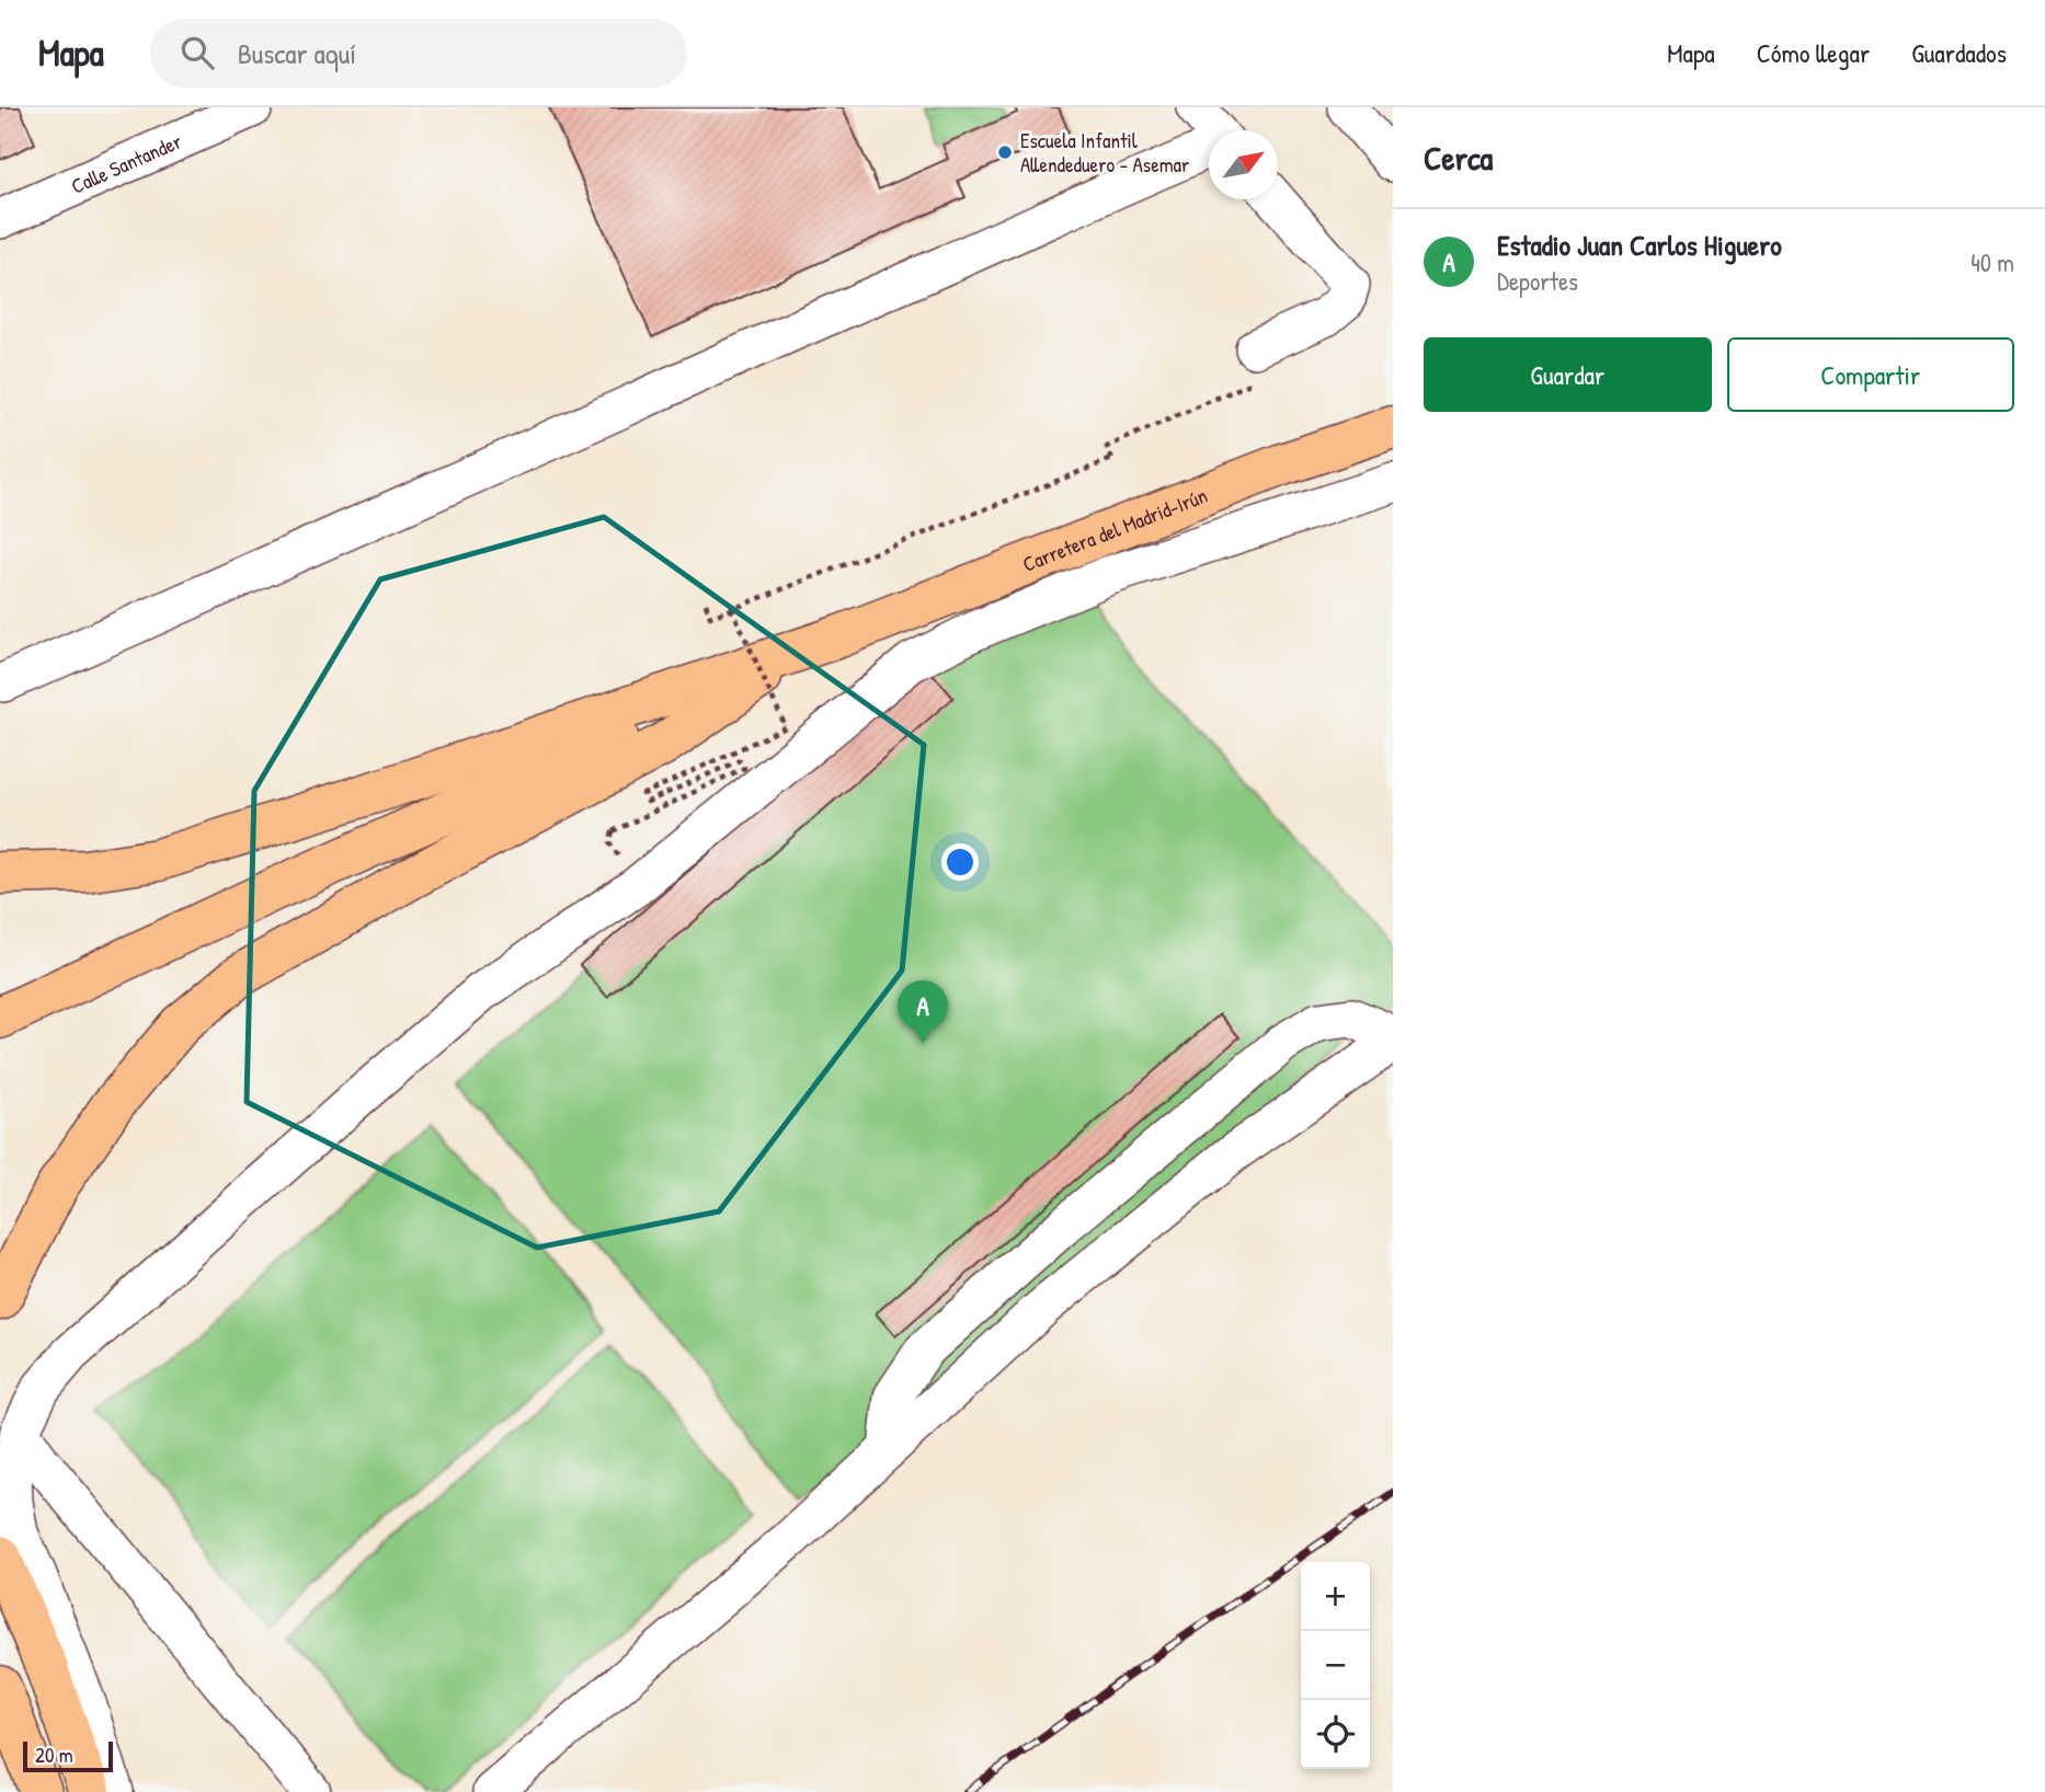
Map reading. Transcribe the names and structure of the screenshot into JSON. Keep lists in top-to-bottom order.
{
  "streets": {
    "highway": ["Carretera del Madrid-Irún"],
    "street": ["Calle Santander"]
  },
  "places": ["Escuela Infantil Allendeduero - Asemar"],
  "scale_bar": "20 m",
  "north": "top right",
  "page": {
    "header": "Mapa",
    "search": "Buscar aquí",
    "nav": ["Mapa", "Cómo llegar", "Guardados"],
    "heading": "Cerca",
    "list": [
      {
        "mark": "A",
        "name": "Estadio Juan Carlos Higuero",
        "note": "Deportes",
        "value": "40 m"
      }
    ],
    "buttons": ["Guardar", "Compartir"],
    "pins": "A",
    "map_buttons": ["+", "−"],
    "scale": "20 m"
  }
}
